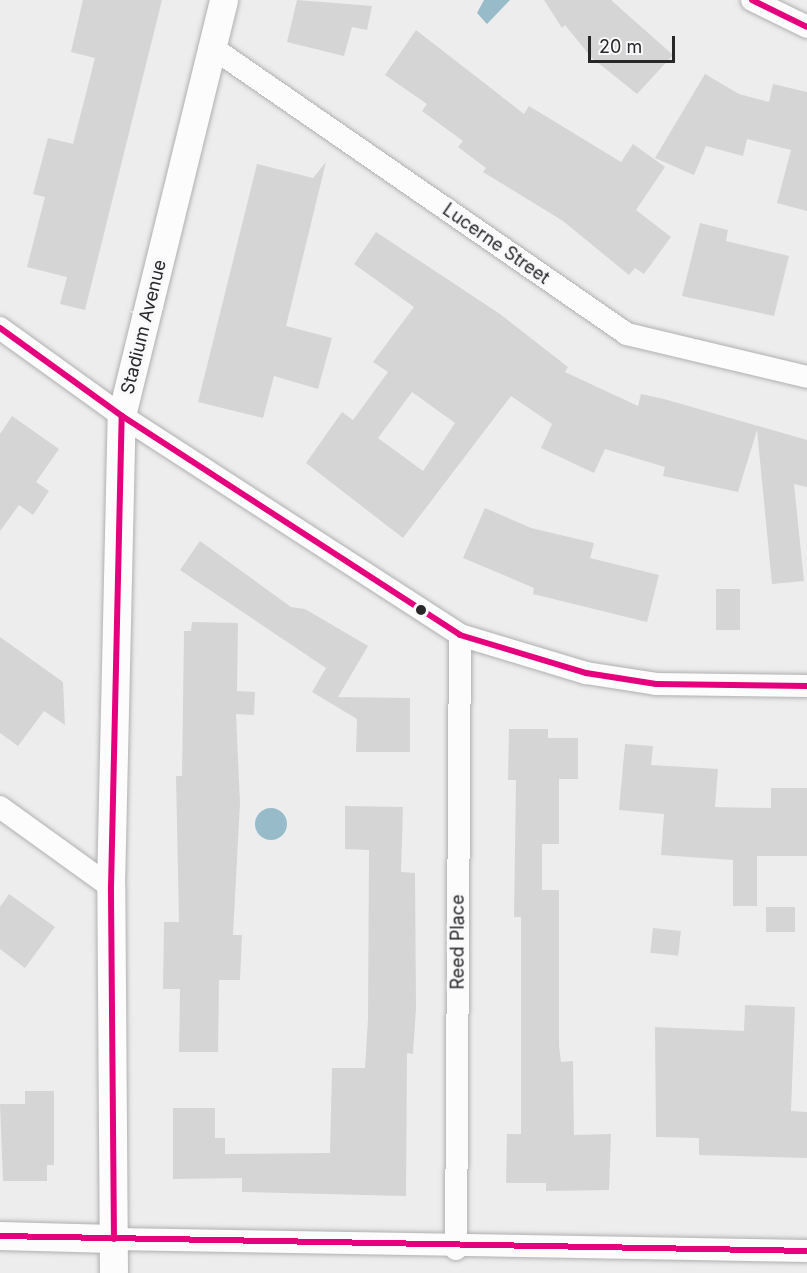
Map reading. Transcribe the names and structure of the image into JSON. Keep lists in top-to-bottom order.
{
  "streets": {
    "street": ["Lucerne Street", "Stadium Avenue", "Reed Place"]
  },
  "crossings": [
    ["Lucerne Street", "Stadium Avenue"]
  ],
  "scale_bar": "20 m"
}
